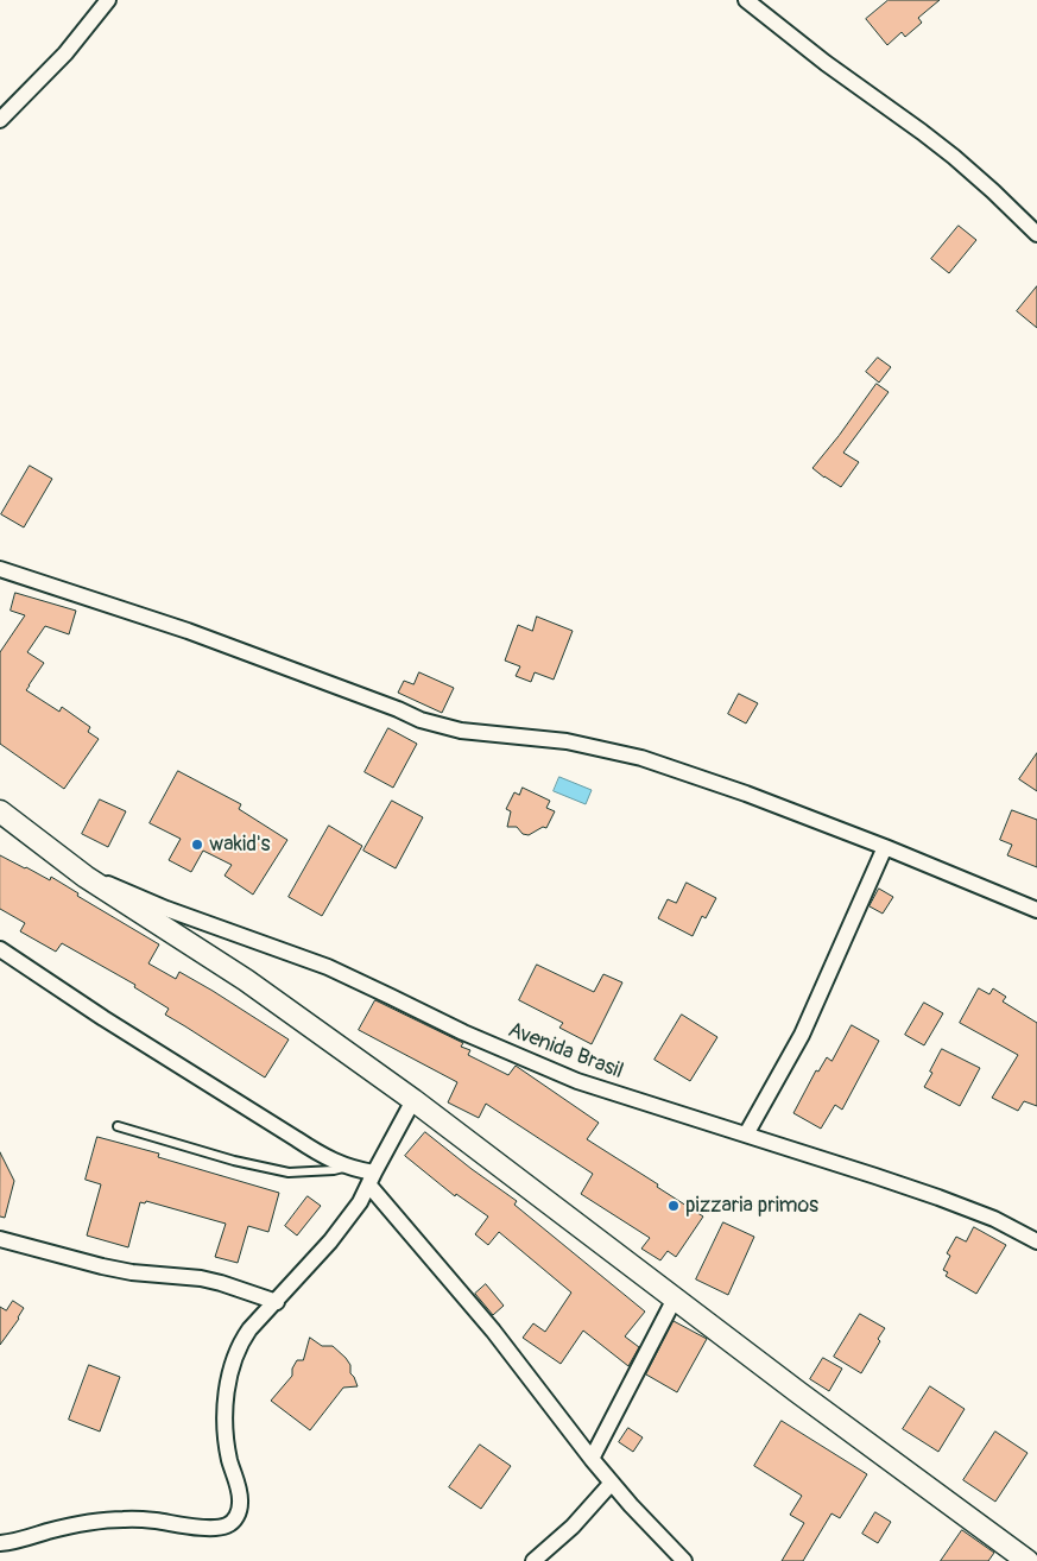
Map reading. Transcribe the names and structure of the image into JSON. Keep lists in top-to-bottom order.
{
  "streets": {
    "street": ["Avenida Brasil"]
  },
  "places": ["wakid's", "pizzaria primos"]
}
